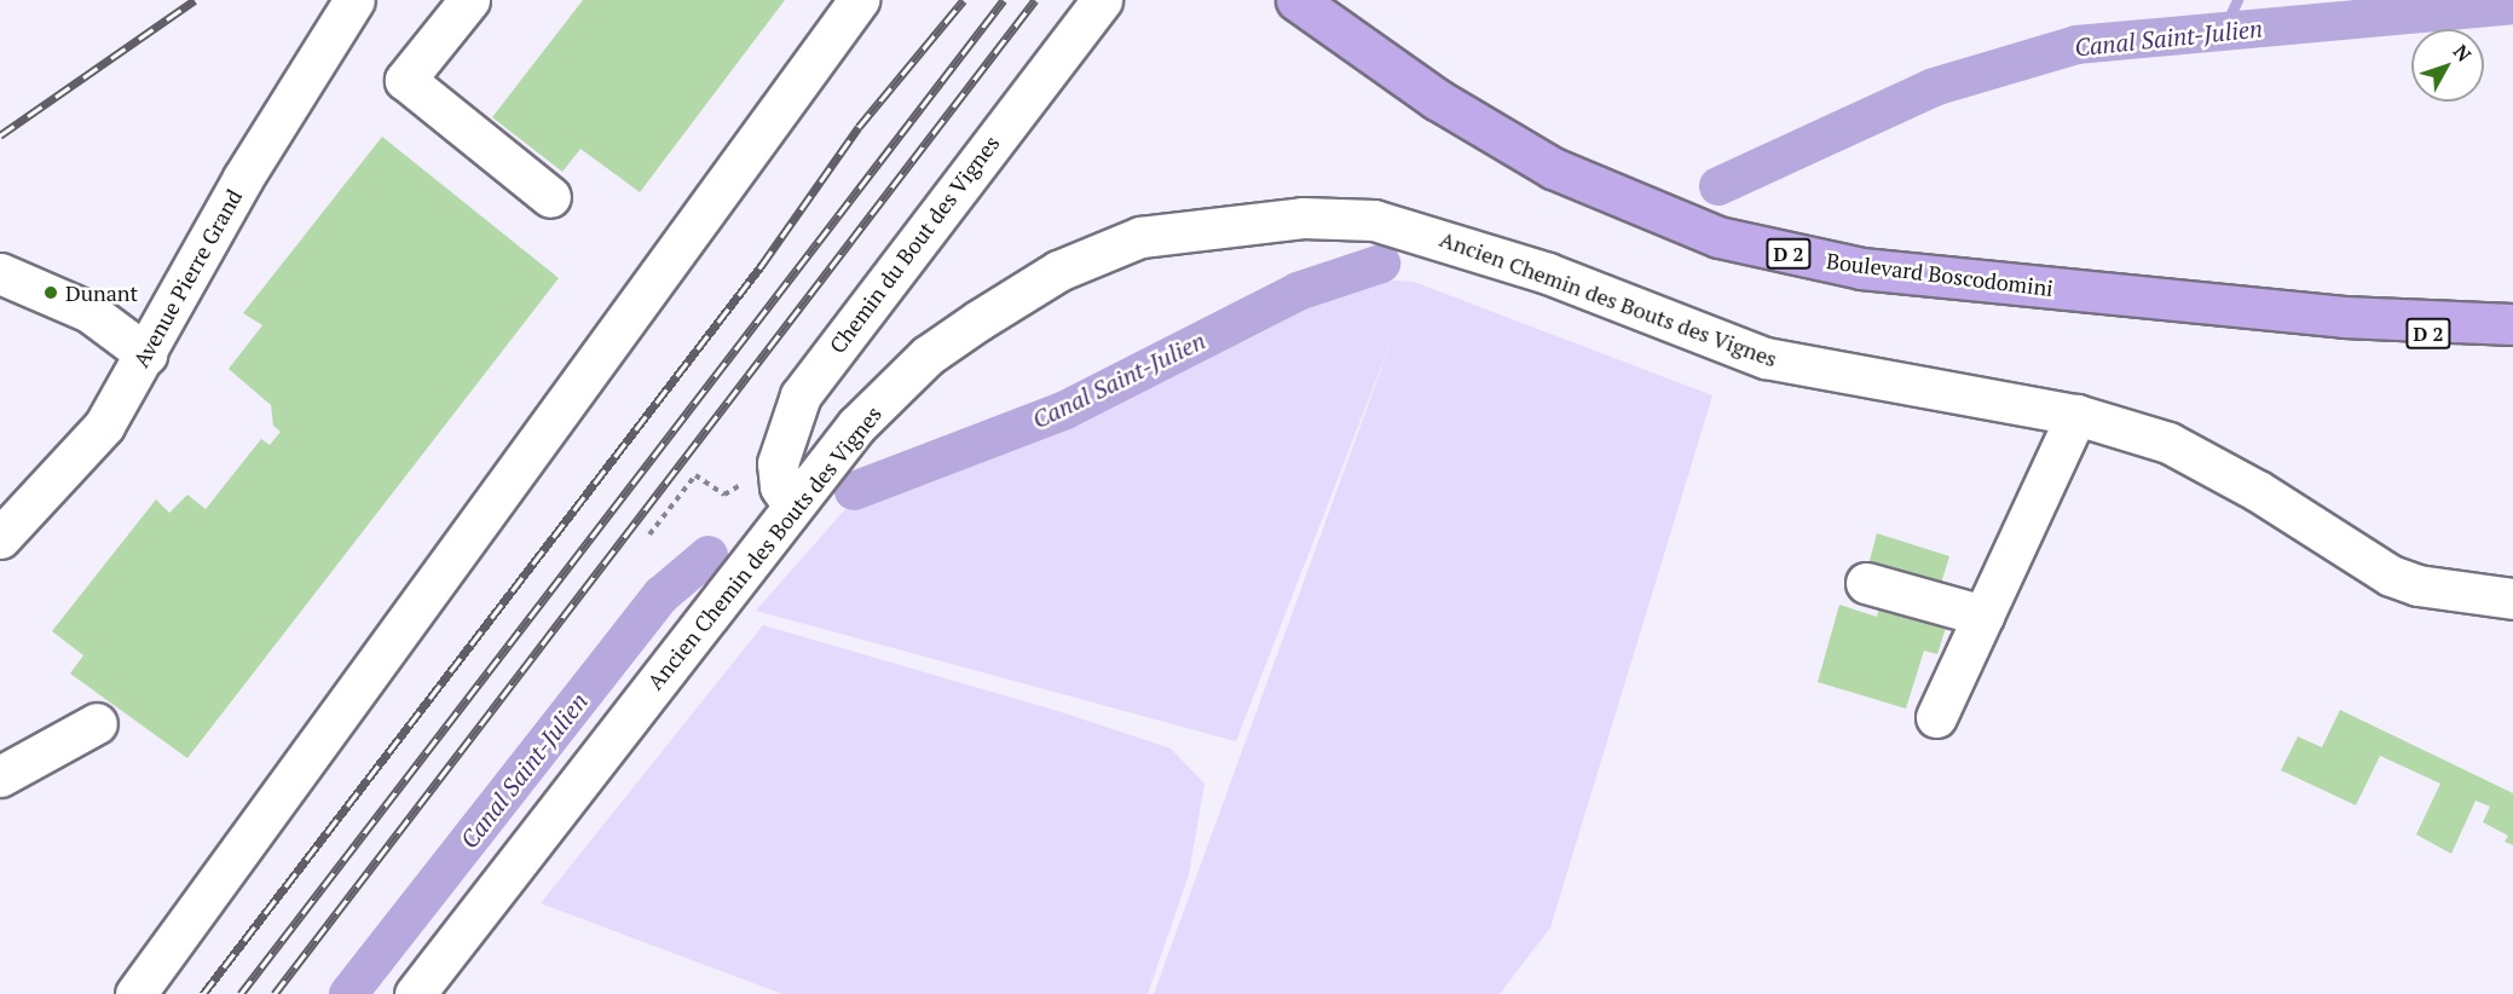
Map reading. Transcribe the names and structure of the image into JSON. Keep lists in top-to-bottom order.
{
  "streets": {
    "main road": ["D 2", "Boulevard Boscodomini"],
    "street": ["Chemin du Bout des Vignes", "Avenue Pierre Grand", "Ancien Chemin des Bouts des Vignes"]
  },
  "water": ["Canal Saint-Julien"],
  "places": ["Dunant"],
  "north": "top right"
}
